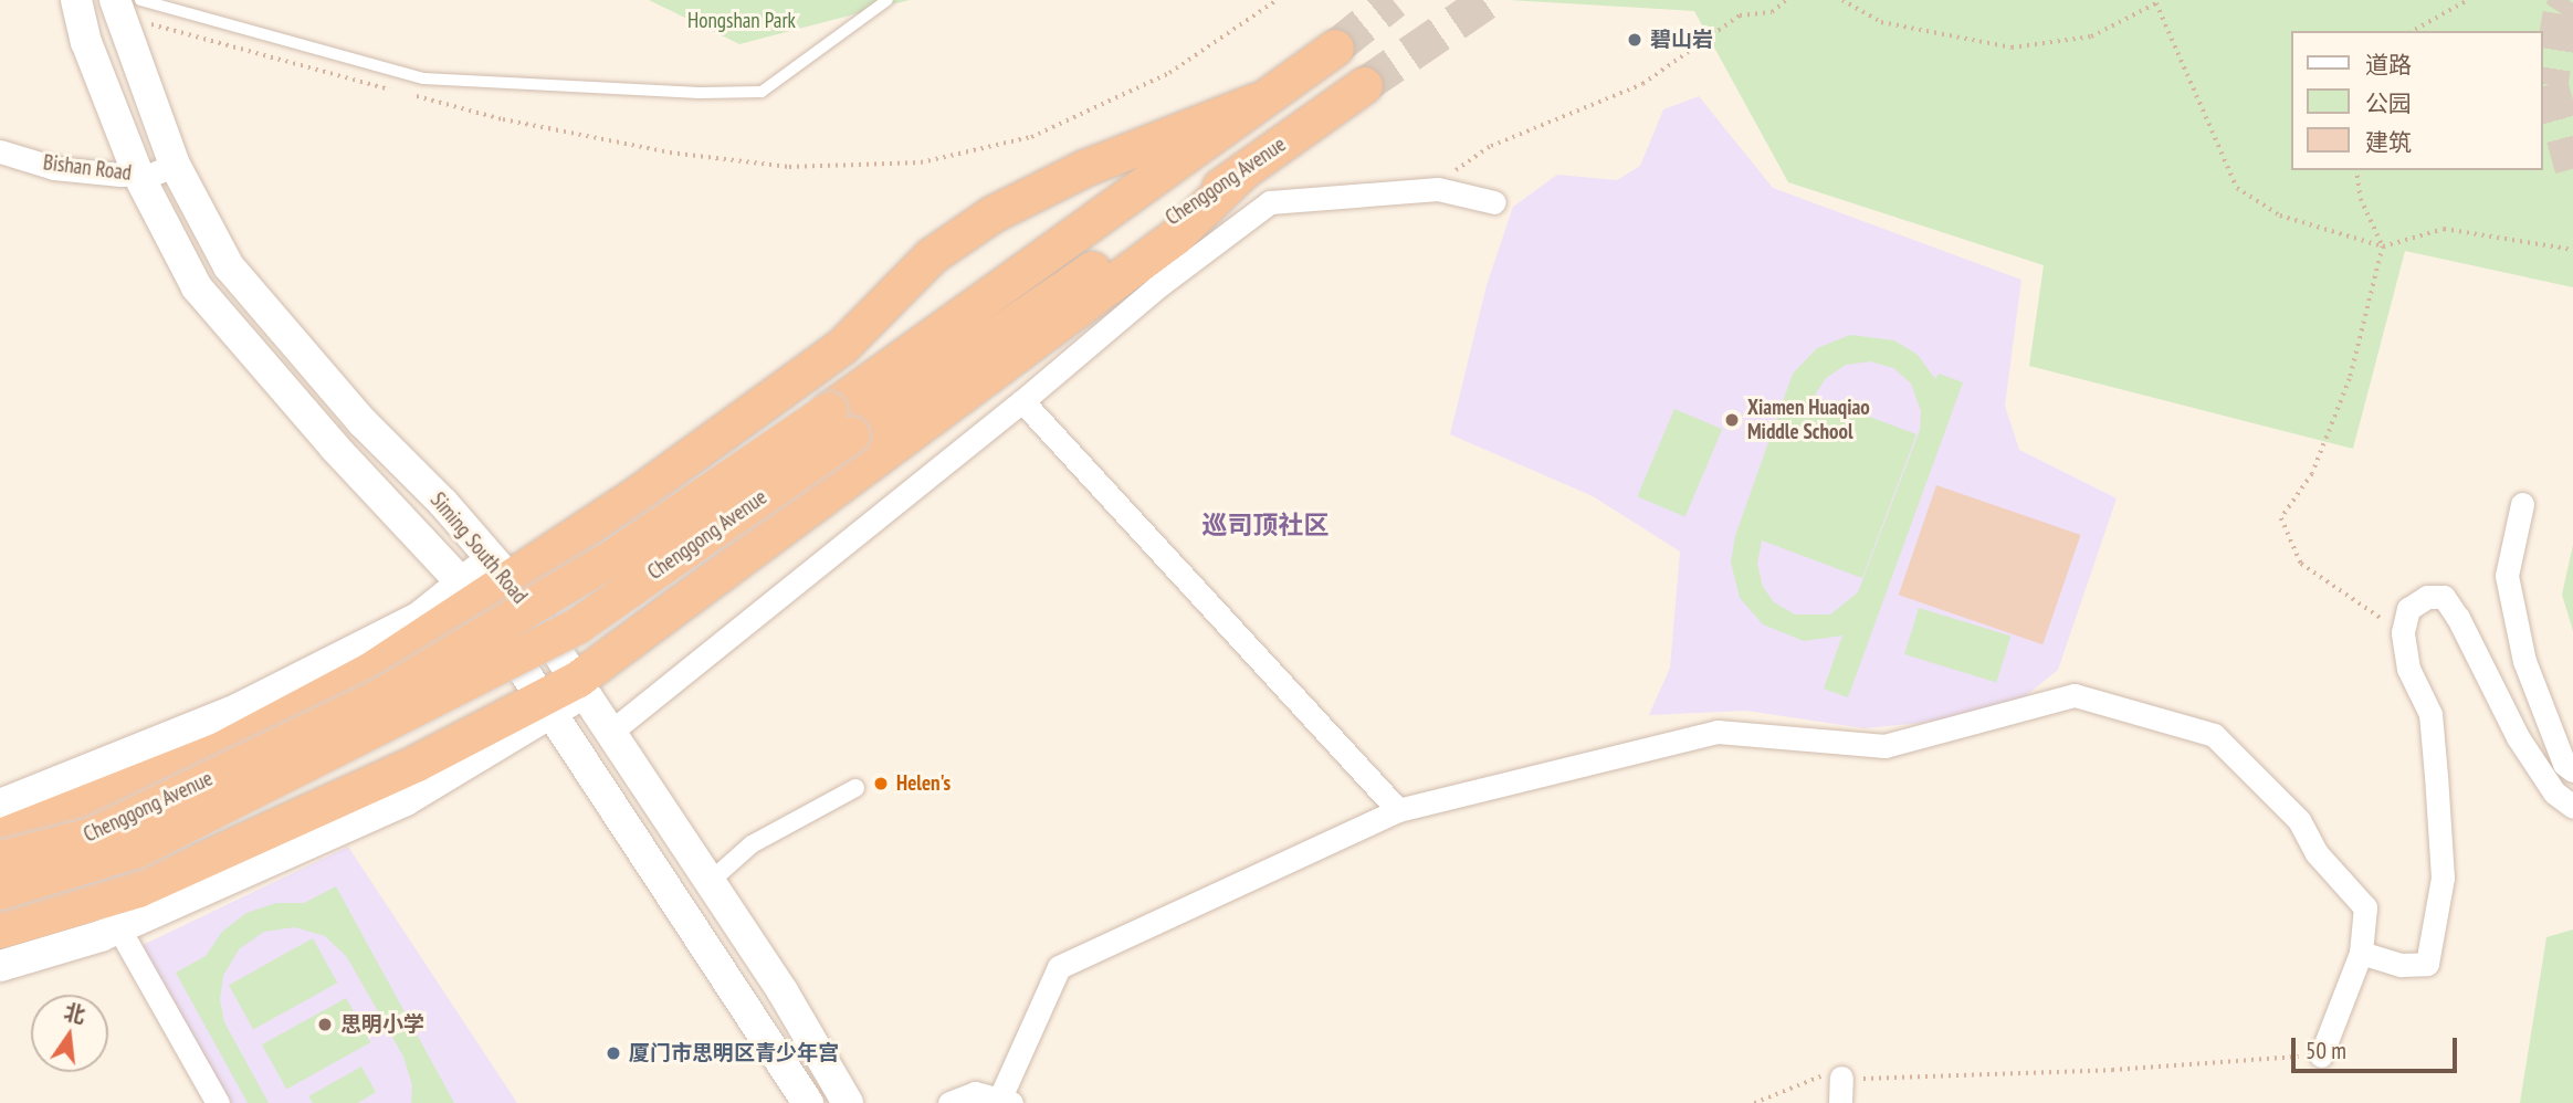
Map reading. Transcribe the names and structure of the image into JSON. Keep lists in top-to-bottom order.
{
  "streets": {
    "highway": ["Chenggong Avenue"],
    "main road": ["Siming South Road"],
    "street": ["Bishan Road"]
  },
  "crossings": [
    ["Bishan Road", "Siming South Road"]
  ],
  "districts": ["巡司顶社区"],
  "parks": ["Hongshan Park"],
  "places": [
    "碧山岩",
    "Xiamen Huaqiao Middle School",
    "Helen's",
    "思明小学",
    "厦门市思明区青少年宫"
  ],
  "legend": ["道路", "公园", "建筑"],
  "scale_bar": "50 m",
  "north": "top"
}
